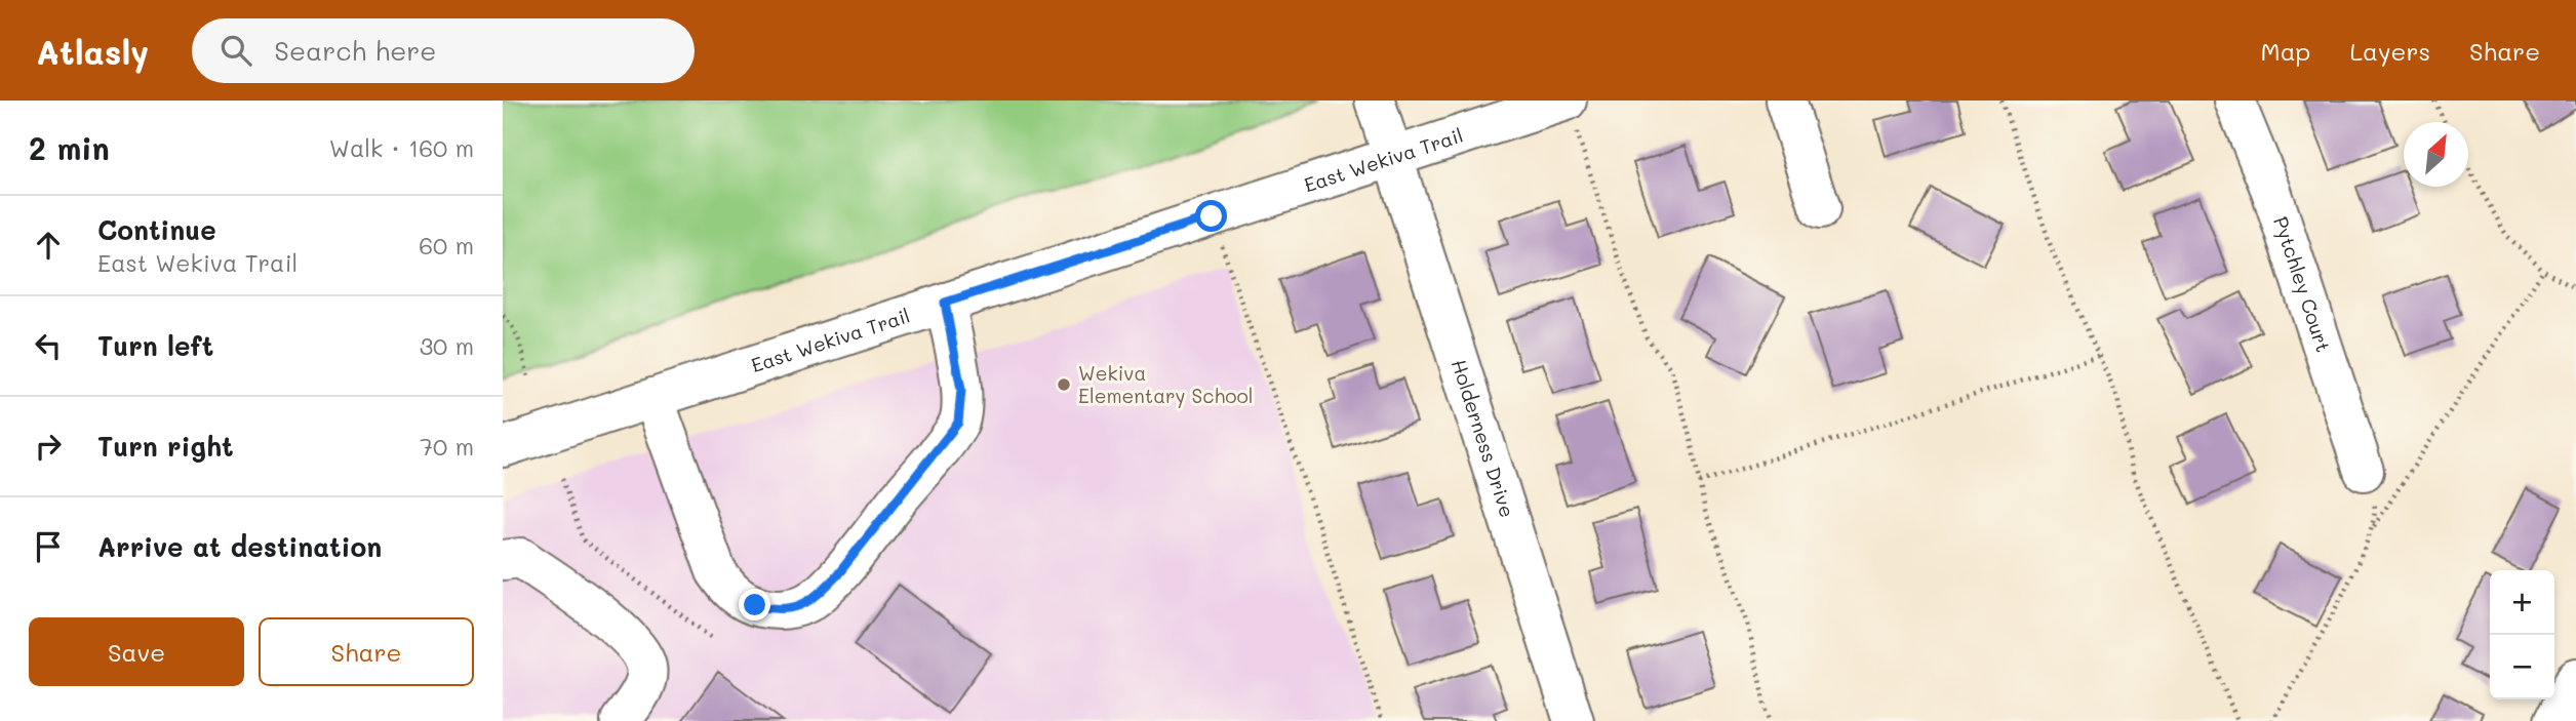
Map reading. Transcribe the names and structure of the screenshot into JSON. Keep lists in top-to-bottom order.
{
  "streets": {
    "street": ["East Wekiva Trail", "Pytchley Court", "Holderness Drive"]
  },
  "crossings": [
    ["East Wekiva Trail", "Holderness Drive"]
  ],
  "places": ["Wekiva Elementary School"],
  "north": "top right",
  "page": {
    "header": "Atlasly",
    "search": "Search here",
    "nav": ["Map", "Layers", "Share"],
    "heading": ["2 min", "Walk · 160 m"],
    "list": [
      ["Continue", "East Wekiva Trail", "60 m"],
      ["Turn left", "30 m"],
      ["Turn right", "70 m"],
      "Arrive at destination"
    ],
    "map_buttons": ["+", "−"],
    "buttons": ["Save", "Share"]
  }
}
